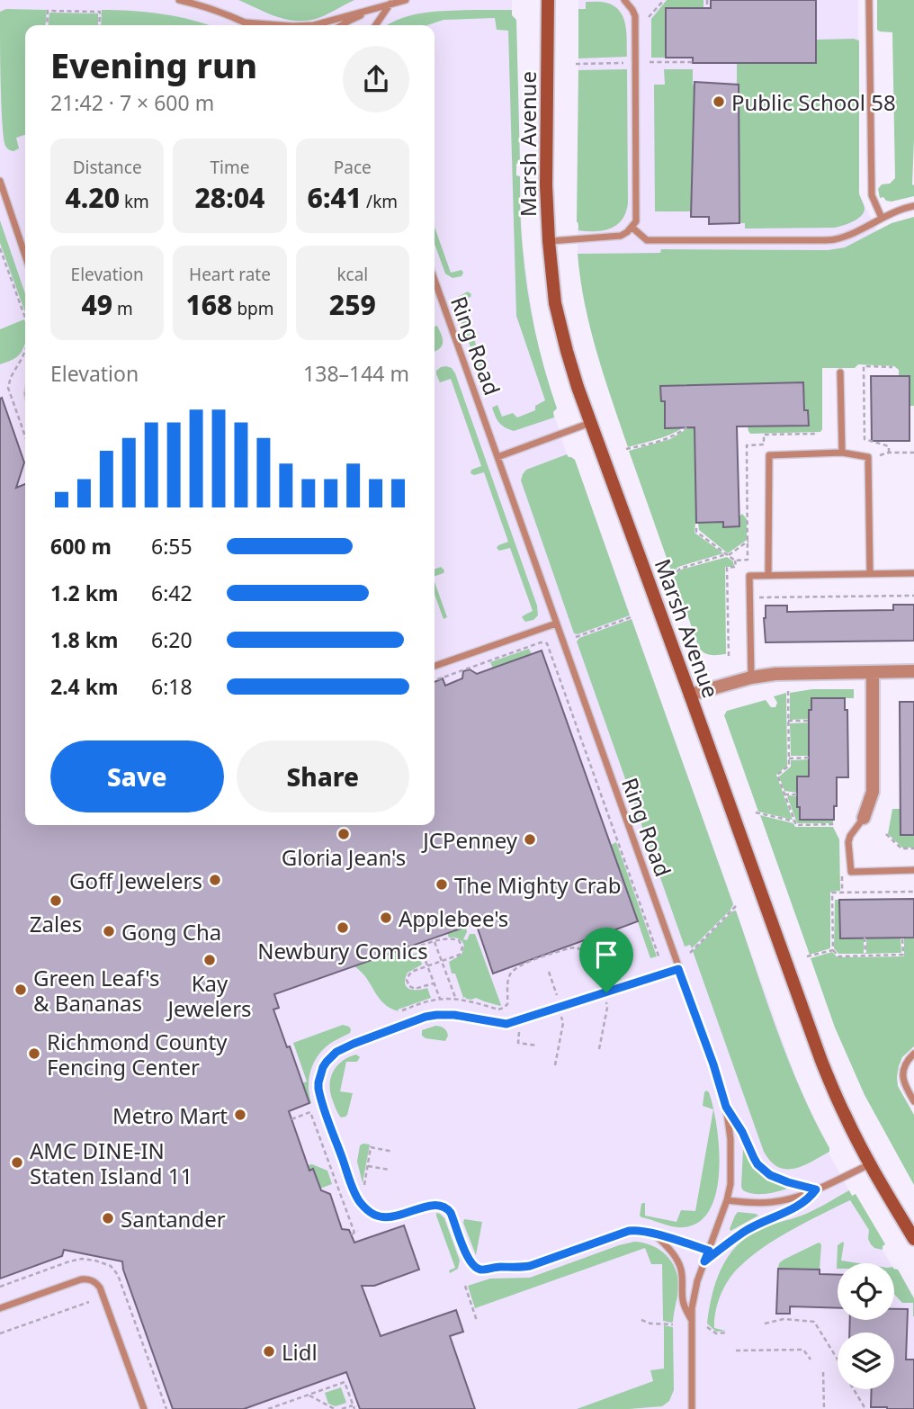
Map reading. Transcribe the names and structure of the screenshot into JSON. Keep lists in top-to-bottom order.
{
  "streets": {
    "street": ["Marsh Avenue"],
    "lane": ["Ring Road"]
  },
  "places": [
    "Public School 58",
    "Gloria Jean's",
    "JCPenney",
    "Goff Jewelers",
    "The Mighty Crab",
    "Zales",
    "Applebee's",
    "Newbury Comics",
    "Gong Cha",
    "Kay Jewelers",
    "Green Leaf's & Bananas",
    "Richmond County Fencing Center",
    "Metro Mart",
    "AMC DINE-IN Staten Island 11",
    "Santander",
    "Lidl"
  ],
  "page": {
    "heading": ["Evening run", "21:42 · 7 × 600 m"],
    "stats": [
      ["Distance", "4.20 km"],
      ["Time", "28:04"],
      ["Pace", "6:41 /km"],
      ["Elevation", "49 m"],
      ["Heart rate", "168 bpm"],
      ["kcal", "259"]
    ],
    "chart": ["Elevation", "138–144 m"],
    "list": [
      {
        "name": "600 m",
        "note": "6:55"
      },
      {
        "name": "1.2 km",
        "note": "6:42"
      },
      {
        "name": "1.8 km",
        "note": "6:20"
      },
      {
        "name": "2.4 km",
        "note": "6:18"
      }
    ],
    "buttons": ["Save", "Share"]
  }
}
